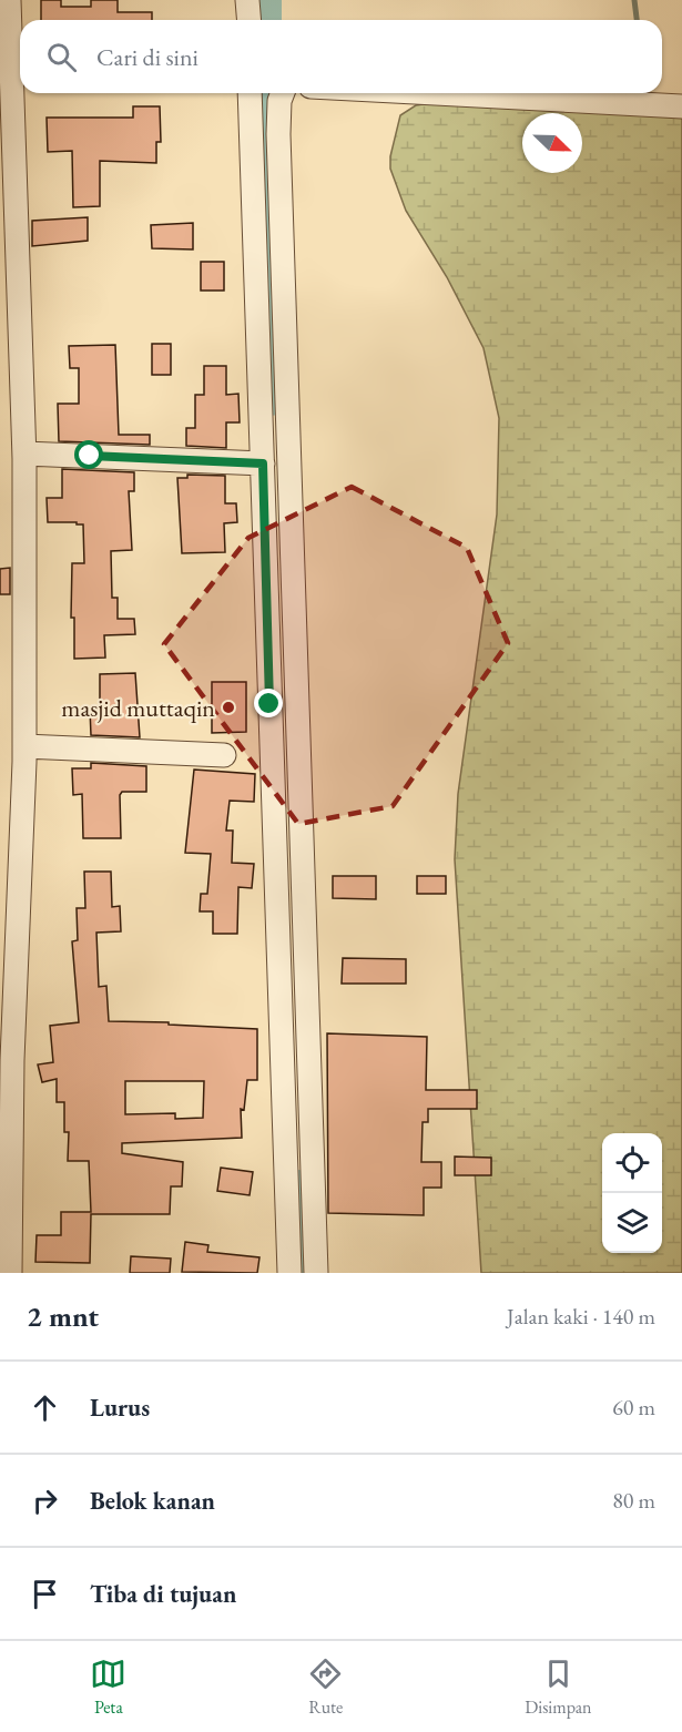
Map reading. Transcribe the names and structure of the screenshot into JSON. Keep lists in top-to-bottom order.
{
  "places": ["masjid muttaqin"],
  "north": "bottom right",
  "page": {
    "search": "Cari di sini",
    "heading": ["2 mnt", "Jalan kaki · 140 m"],
    "list": [
      ["Lurus", "60 m"],
      ["Belok kanan", "80 m"],
      "Tiba di tujuan"
    ],
    "nav": ["Peta", "Rute", "Disimpan"]
  }
}
